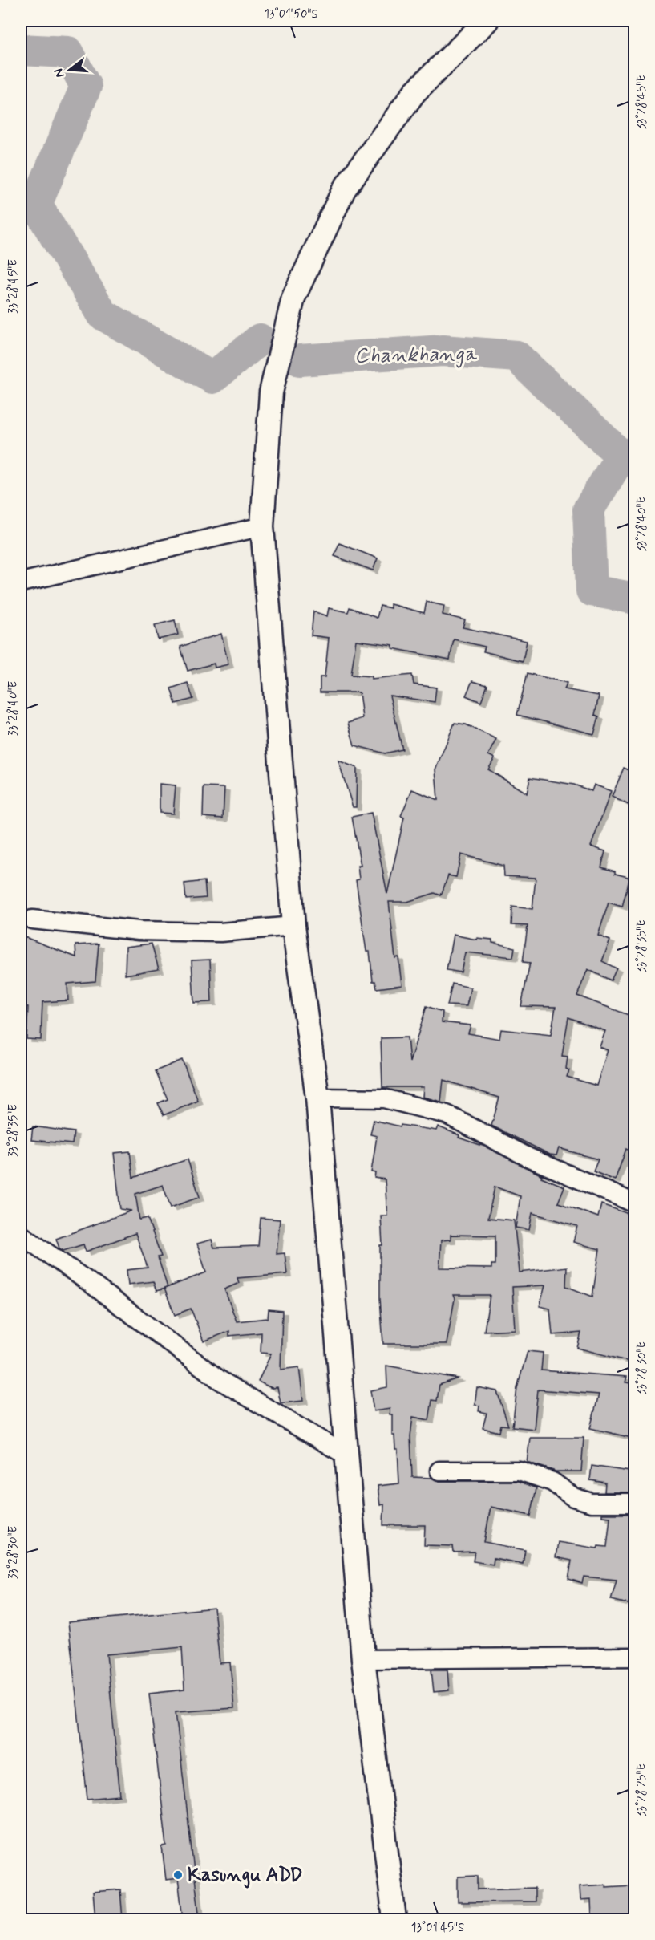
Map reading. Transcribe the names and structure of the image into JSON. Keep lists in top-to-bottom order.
{
  "water": ["Chankhanga"],
  "places": ["Kasungu ADD"],
  "north": "left",
  "coordinates": [
    "13°01'50\"S",
    "33°28'45\"E",
    "33°28'40\"E",
    "33°28'35\"E",
    "33°28'30\"E",
    "33°28'25\"E",
    "13°01'45\"S"
  ]
}
